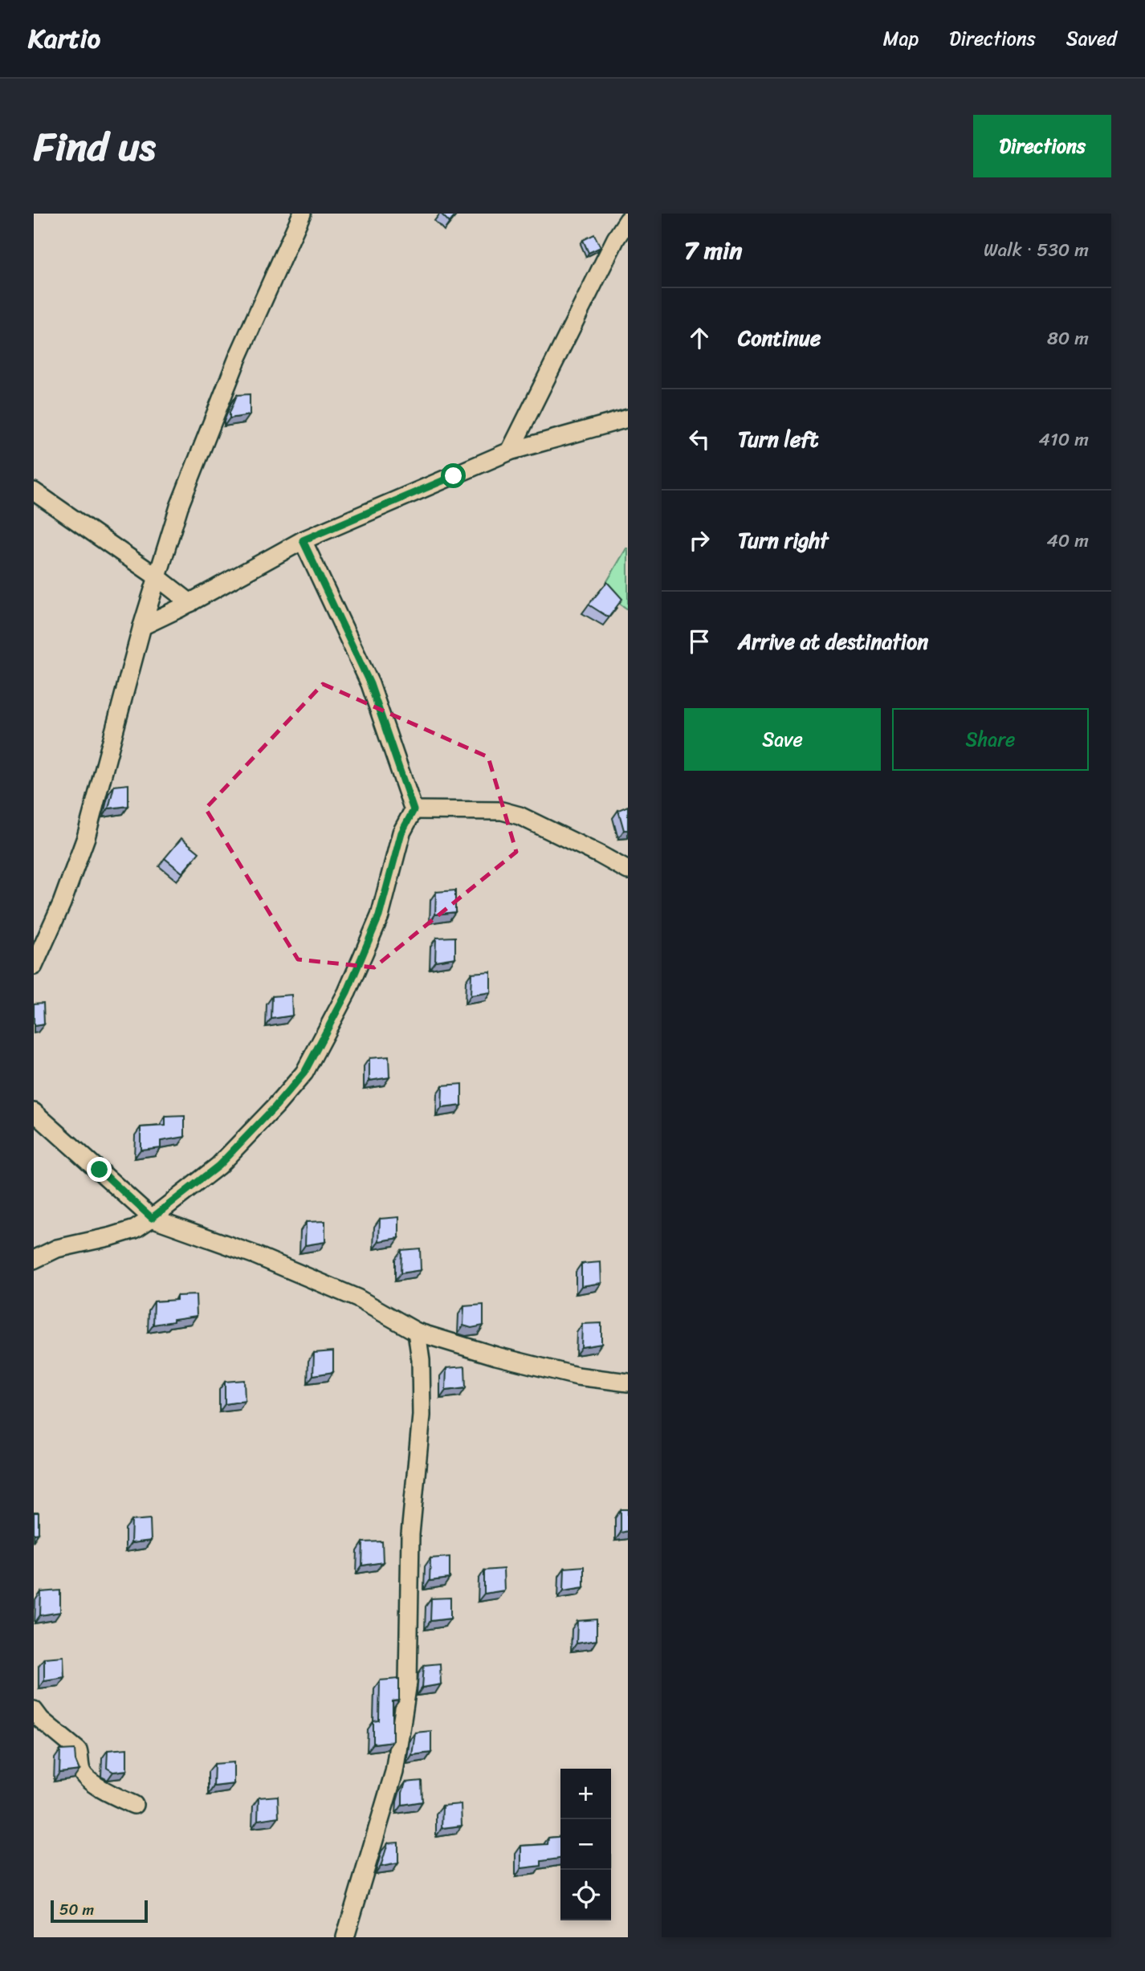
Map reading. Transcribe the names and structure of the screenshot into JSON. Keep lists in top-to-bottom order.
{
  "scale_bar": "50 m",
  "page": {
    "header": "Kartio",
    "nav": ["Map", "Directions", "Saved"],
    "title": "Find us",
    "buttons": [
      "Directions",
      ["Save", "Share"]
    ],
    "heading": ["7 min", "Walk · 530 m"],
    "list": [
      ["Continue", "80 m"],
      ["Turn left", "410 m"],
      ["Turn right", "40 m"],
      "Arrive at destination"
    ],
    "map_buttons": ["+", "−"],
    "scale": "50 m"
  }
}
